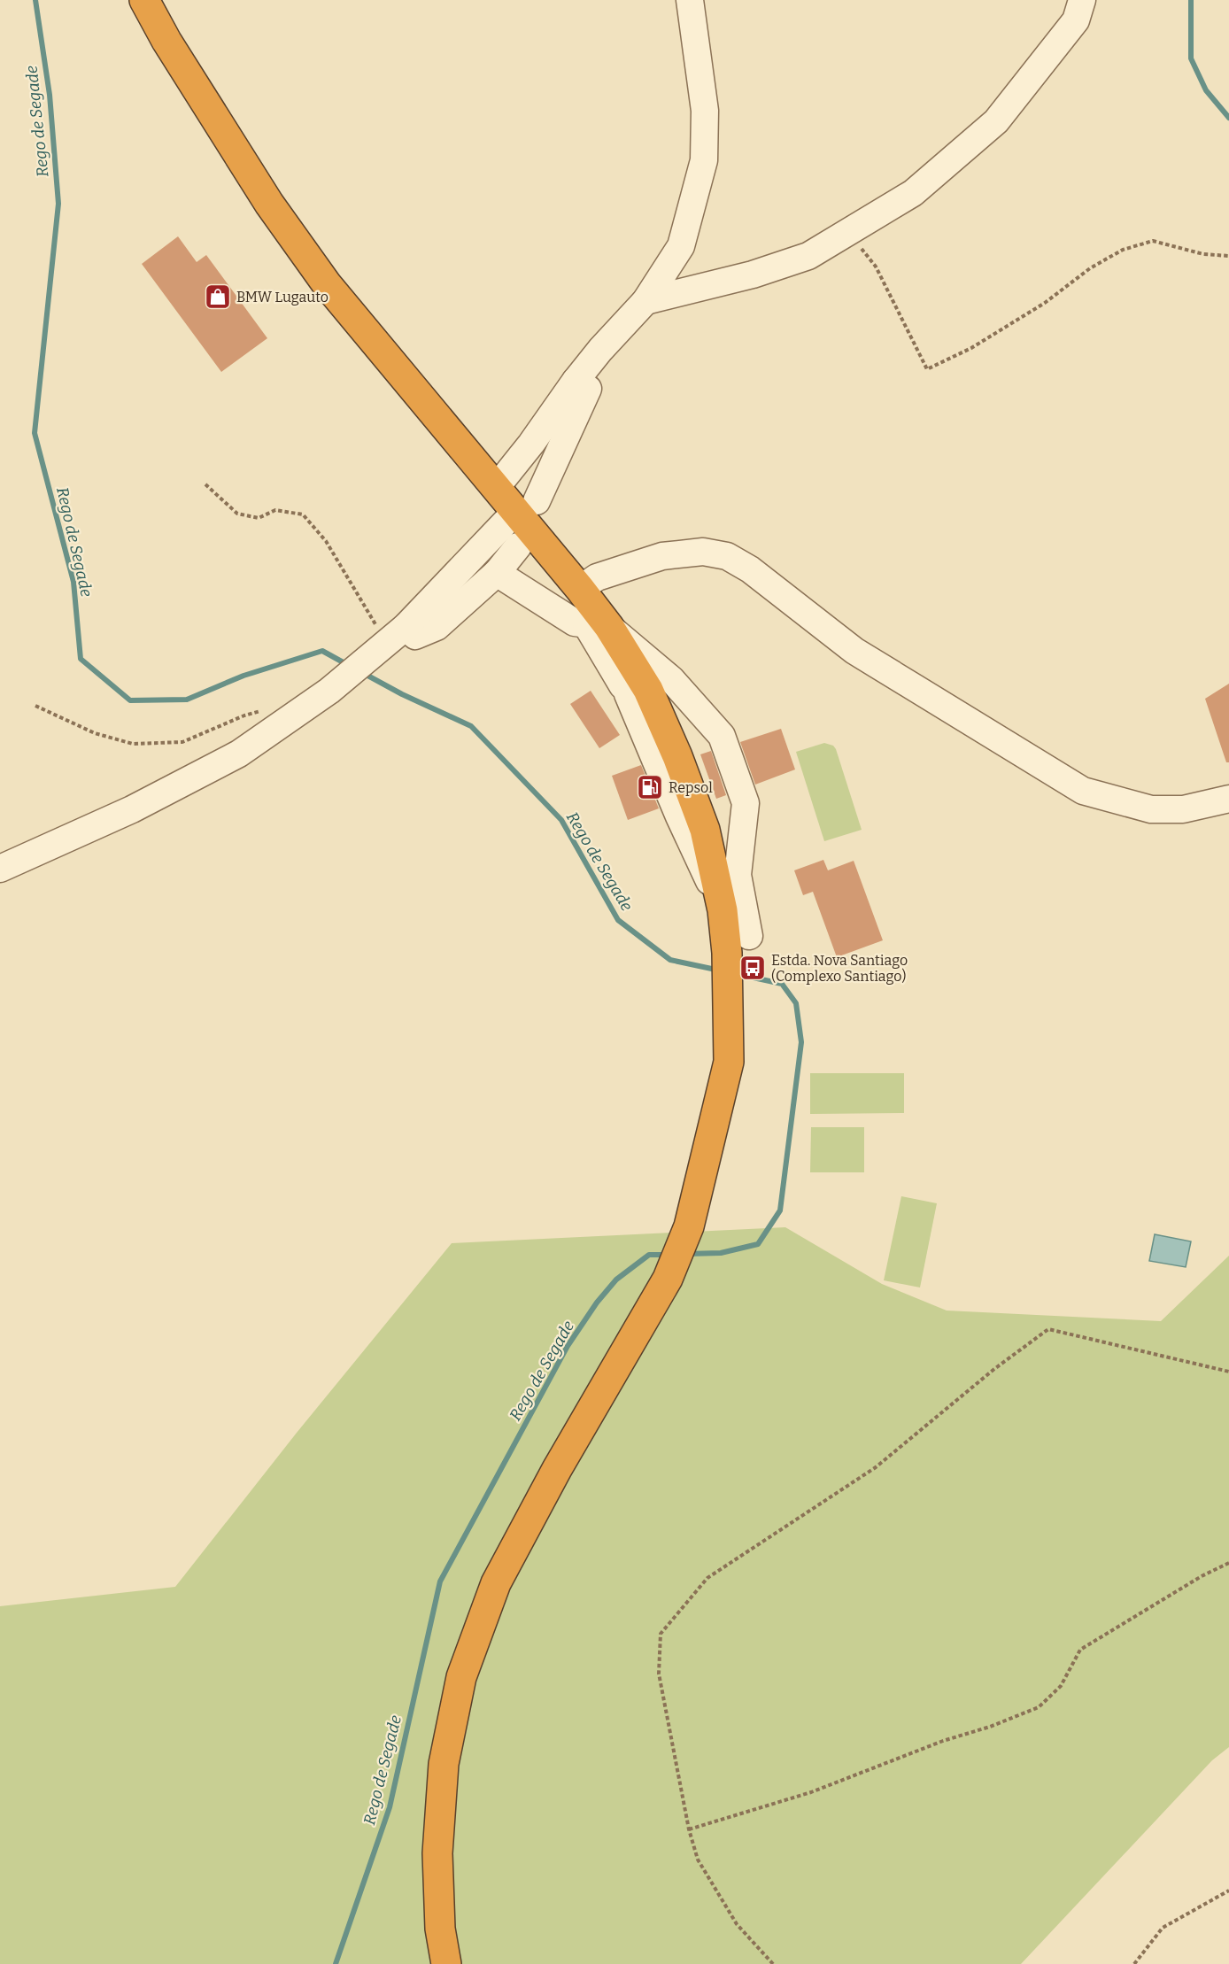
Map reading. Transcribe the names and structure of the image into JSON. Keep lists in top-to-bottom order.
{
  "water": ["Rego de Segade"],
  "places": {
    "shop": ["BMW Lugauto"],
    "fuel station": ["Repsol"],
    "bus stop": ["Estda. Nova Santiago (Complexo Santiago)"]
  }
}
